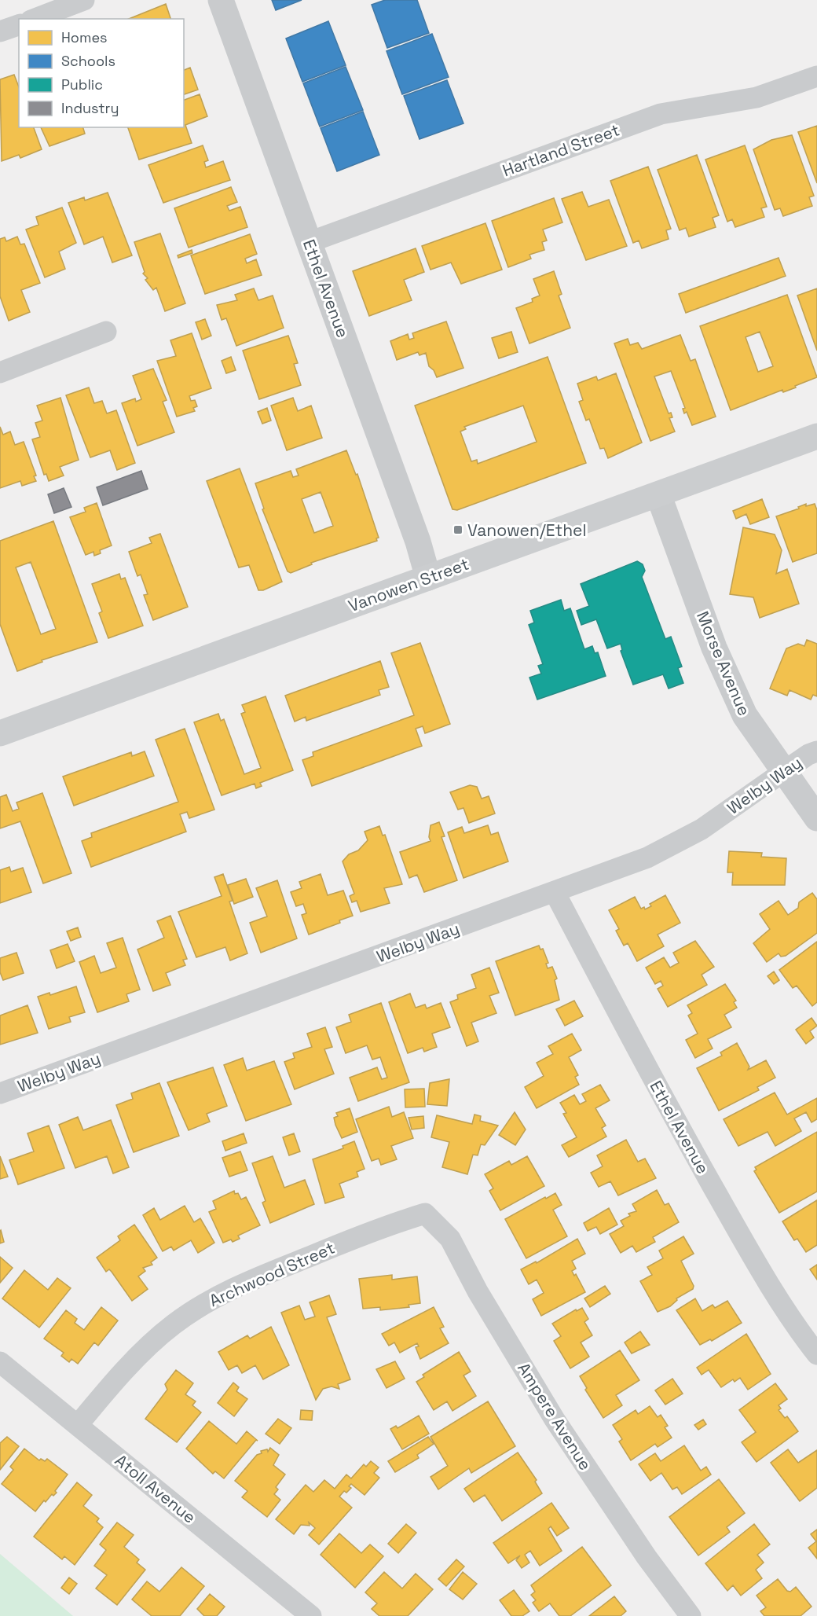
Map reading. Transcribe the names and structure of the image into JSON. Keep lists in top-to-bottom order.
{
  "streets": {
    "main road": ["Vanowen Street"],
    "street": [
      "Hartland Street",
      "Ethel Avenue",
      "Morse Avenue",
      "Welby Way",
      "Archwood Street",
      "Ampere Avenue",
      "Atoll Avenue"
    ]
  },
  "crossings": [
    ["Hartland Street", "Ethel Avenue"],
    ["Ethel Avenue", "Vanowen Street"],
    ["Ethel Avenue", "Welby Way"],
    ["Vanowen Street", "Morse Avenue"],
    ["Morse Avenue", "Welby Way"],
    ["Archwood Street", "Ampere Avenue"],
    ["Archwood Street", "Atoll Avenue"]
  ],
  "places": {
    "transit": ["Vanowen/Ethel"]
  },
  "legend": [
    "Homes",
    "Schools",
    "Public",
    "Industry"
  ]
}
